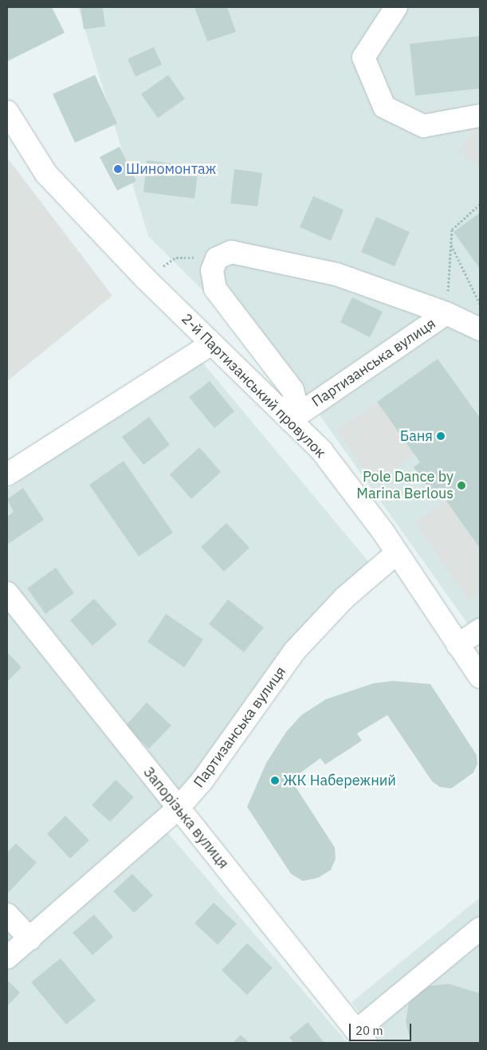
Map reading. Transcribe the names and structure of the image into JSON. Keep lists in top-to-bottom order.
{
  "streets": {
    "street": ["Партизанська вулиця", "2-й Партизанський провулок", "Запорізька вулиця"]
  },
  "crossings": [
    ["Партизанська вулиця", "2-й Партизанський провулок"],
    ["Партизанська вулиця", "Запорізька вулиця"]
  ],
  "places": [
    "Шиномонтаж",
    "Баня",
    "Pole Dance by Marina Berlous",
    "ЖК Набережний"
  ],
  "scale_bar": "20 m"
}
